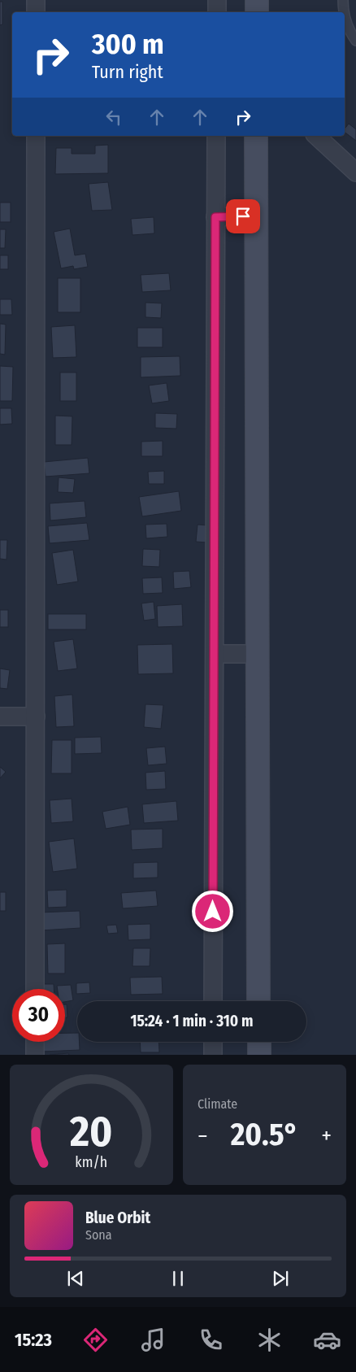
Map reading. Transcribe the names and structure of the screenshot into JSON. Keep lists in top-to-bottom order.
{
  "page": {
    "turn": ["300 m", "Turn right"],
    "limit": "30",
    "trip": "15:24 · 1 min · 310 m",
    "tile": "Climate",
    "heat": ["−", "20.5°", "+"],
    "song": ["Blue Orbit", "Sona"],
    "tabs": "15:23",
    "gauge": ["20", "km/h"]
  }
}
